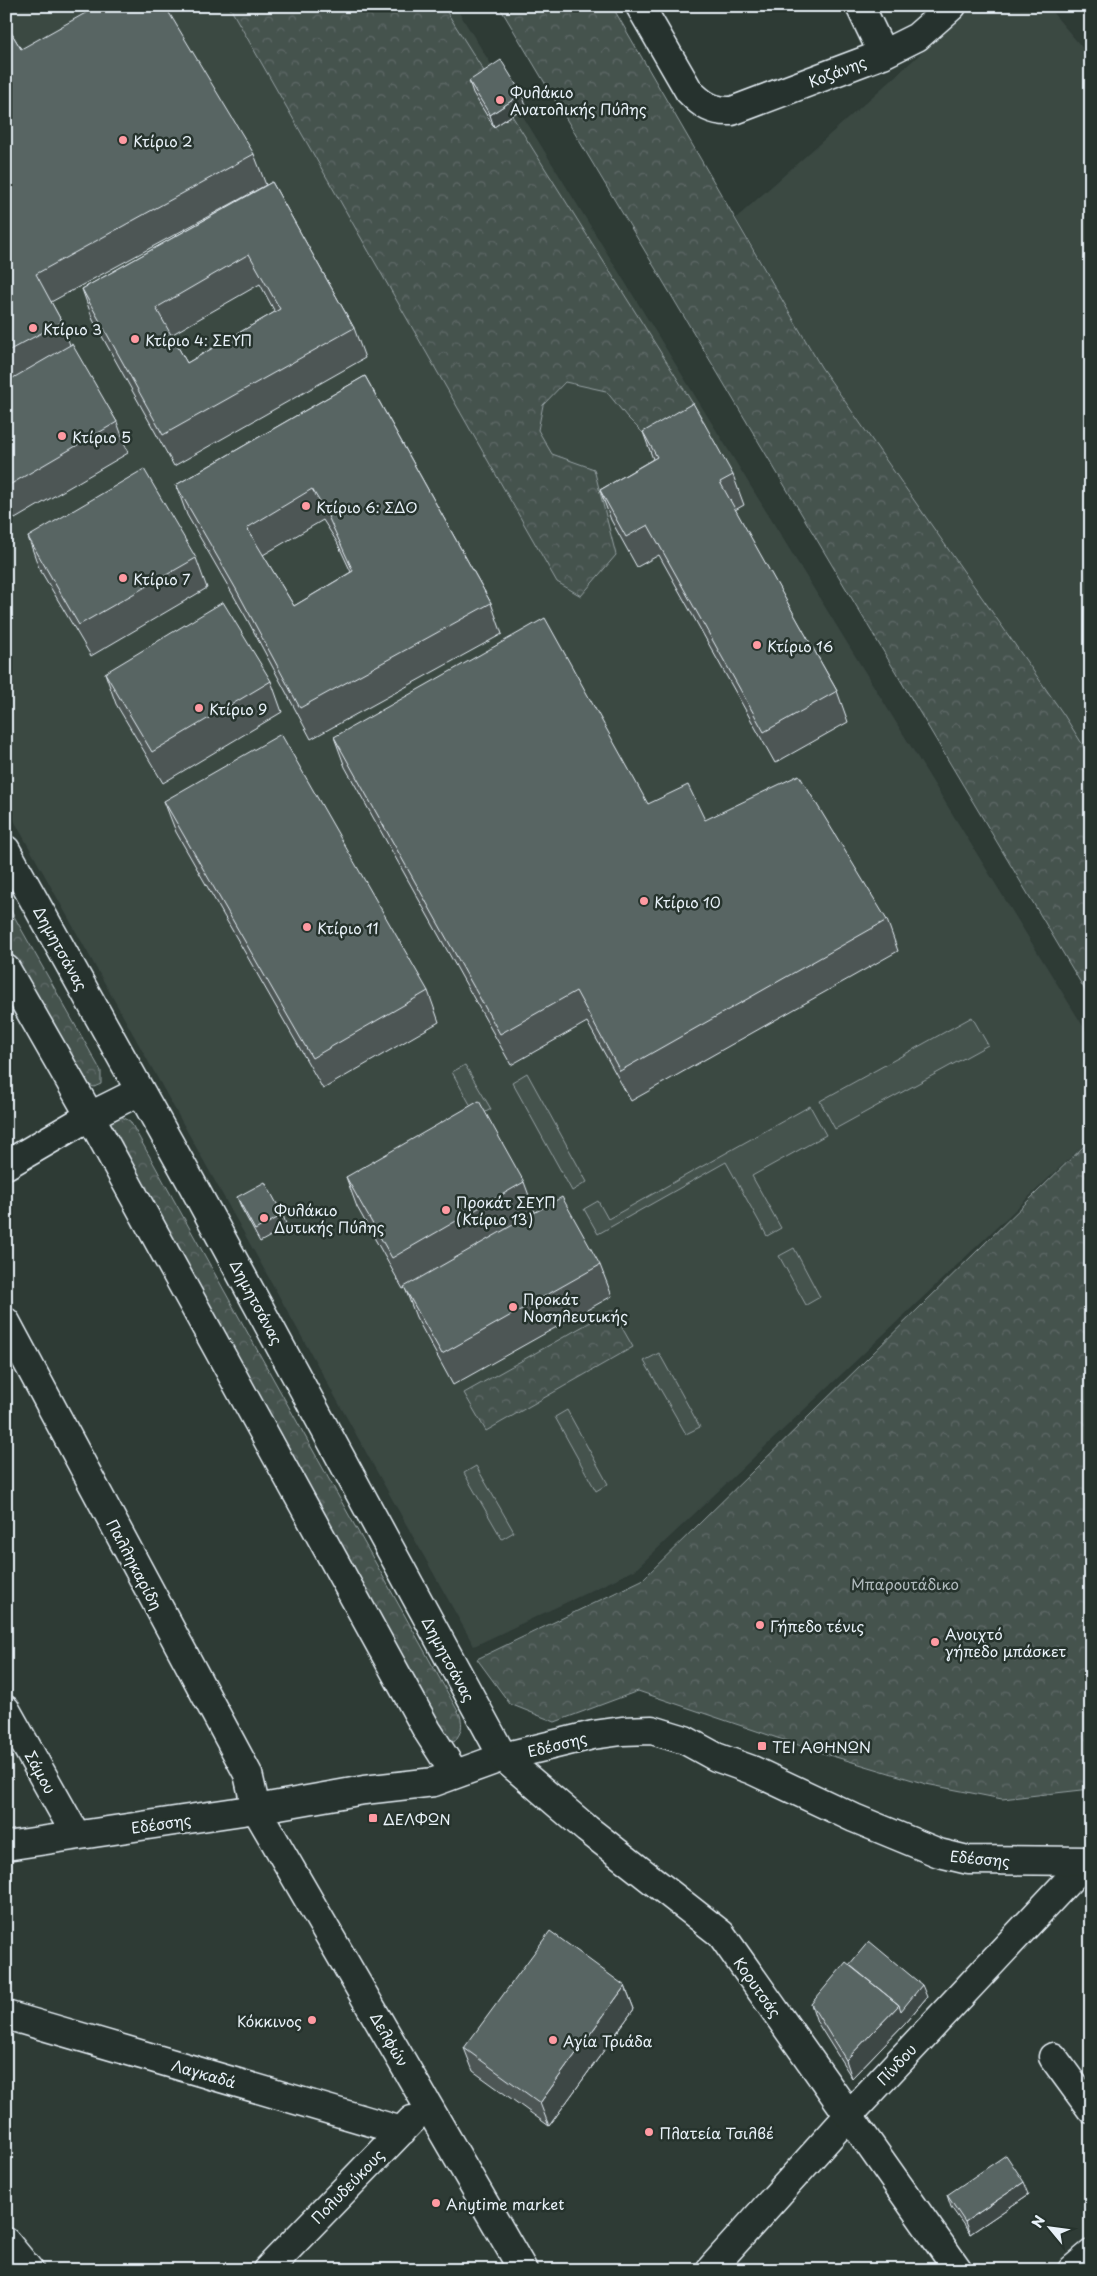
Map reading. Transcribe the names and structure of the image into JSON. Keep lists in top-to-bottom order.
{
  "streets": {
    "street": [
      "Κοζάνης",
      "Δημητσάνας",
      "Παλληκαρίδη",
      "Εδέσσης",
      "Σάμου",
      "Κορυτσάς",
      "Δελφών",
      "Πίνδου",
      "Λαγκαδά",
      "Πολυδεύκους"
    ]
  },
  "crossings": [
    ["Δημητσάνας", "Εδέσσης"],
    ["Δημητσάνας", "Κορυτσάς"],
    ["Παλληκαρίδη", "Εδέσσης"],
    ["Παλληκαρίδη", "Δελφών"],
    ["Εδέσσης", "Σάμου"],
    ["Εδέσσης", "Κορυτσάς"],
    ["Εδέσσης", "Δελφών"],
    ["Εδέσσης", "Πίνδου"],
    ["Κορυτσάς", "Πίνδου"],
    ["Δελφών", "Πολυδεύκους"],
    ["Λαγκαδά", "Πολυδεύκους"]
  ],
  "parks": ["Μπαρουτάδικο"],
  "places": {
    "other": [
      "Φυλάκιο Ανατολικής Πύλης",
      "Κτίριο 2",
      "Κτίριο 3",
      "Κτίριο 4: ΣΕΥΠ",
      "Κτίριο 5",
      "Κτίριο 6: ΣΔΟ",
      "Κτίριο 7",
      "Κτίριο 16",
      "Κτίριο 9",
      "Κτίριο 10",
      "Κτίριο 11",
      "Προκάτ ΣΕΥΠ (Κτίριο 13)",
      "Φυλάκιο Δυτικής Πύλης",
      "Προκάτ Νοσηλευτικής",
      "Γήπεδο τένις",
      "Ανοιχτό γήπεδο μπάσκετ",
      "Κόκκινος",
      "Αγία Τριάδα",
      "Πλατεία Τσιλβέ",
      "Anytime market"
    ],
    "transit": ["ΤΕΙ ΑΘΗΝΏΝ", "ΔΕΛΦΏΝ"]
  },
  "north": "top left"
}
